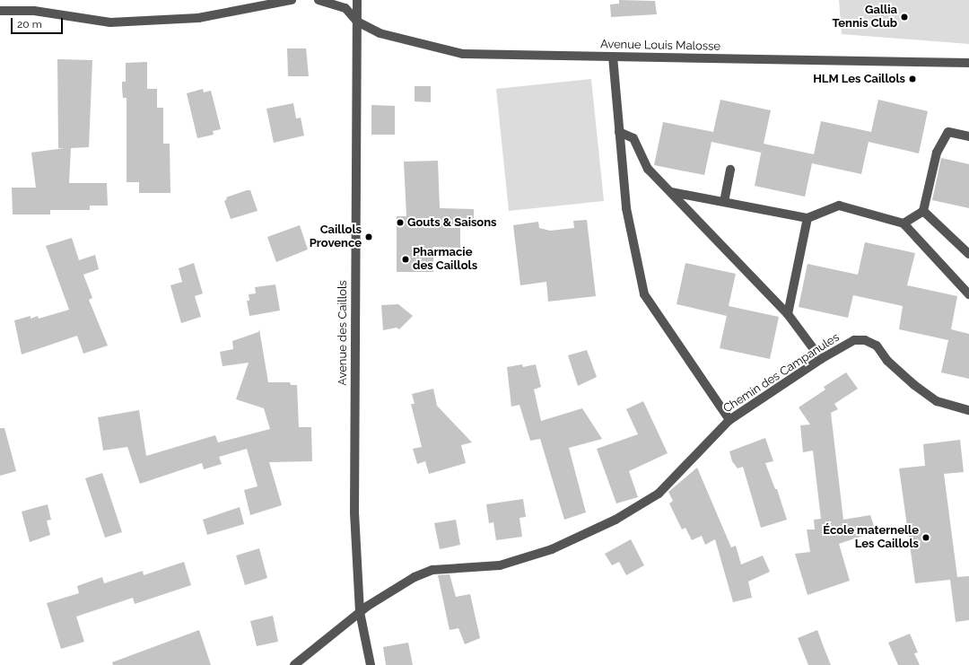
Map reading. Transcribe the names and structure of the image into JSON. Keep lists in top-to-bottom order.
{
  "streets": {
    "street": ["Avenue Louis Malosse", "Avenue des Caillols", "Chemin des Campanules"]
  },
  "crossings": [
    ["Avenue Louis Malosse", "Avenue des Caillols"],
    ["Avenue des Caillols", "Chemin des Campanules"]
  ],
  "places": [
    "Gallia Tennis Club",
    "HLM Les Caillols",
    "Gouts & Saisons",
    "Caillols Provence",
    "Pharmacie des Caillols",
    "École maternelle Les Caillols"
  ],
  "scale_bar": "20 m"
}
